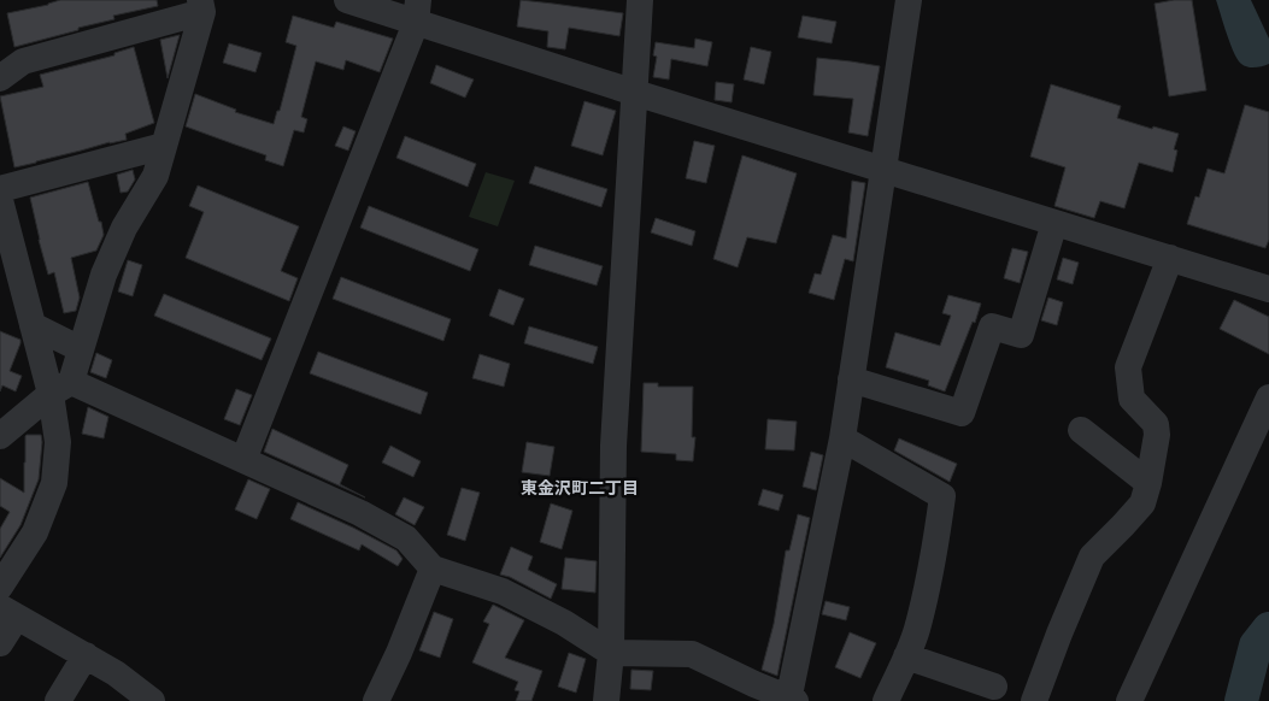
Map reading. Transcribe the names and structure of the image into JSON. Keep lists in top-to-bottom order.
{
  "districts": ["東金沢町二丁目"]
}
